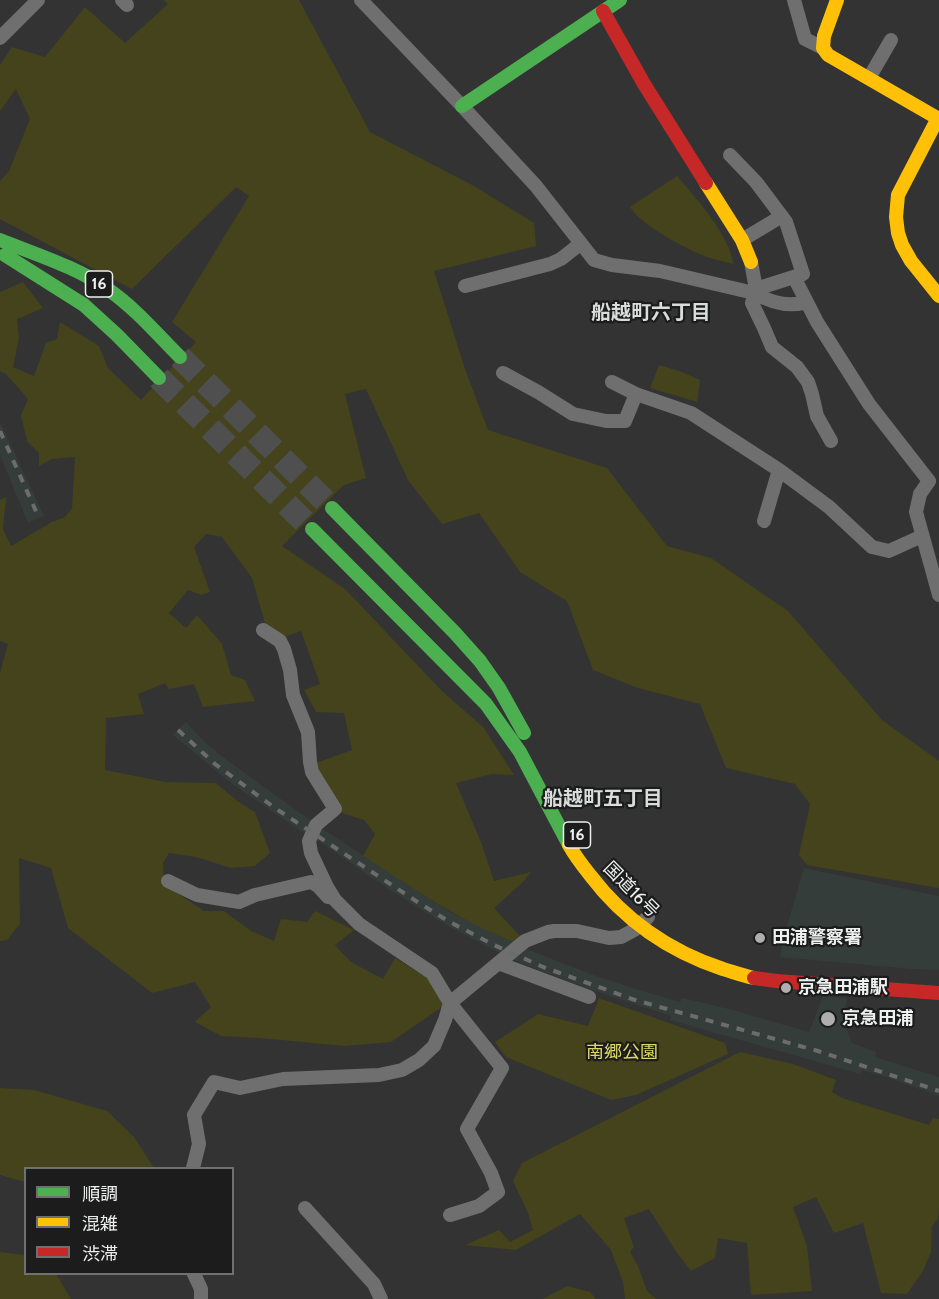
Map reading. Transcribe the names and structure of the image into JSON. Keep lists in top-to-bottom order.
{
  "streets": {
    "main road": ["16", "国道16号"]
  },
  "districts": ["船越町六丁目", "船越町五丁目"],
  "parks": ["南郷公園"],
  "places": ["田浦警察署", "京急田浦駅", "京急田浦"],
  "legend": ["順調", "混雑", "渋滞"]
}
